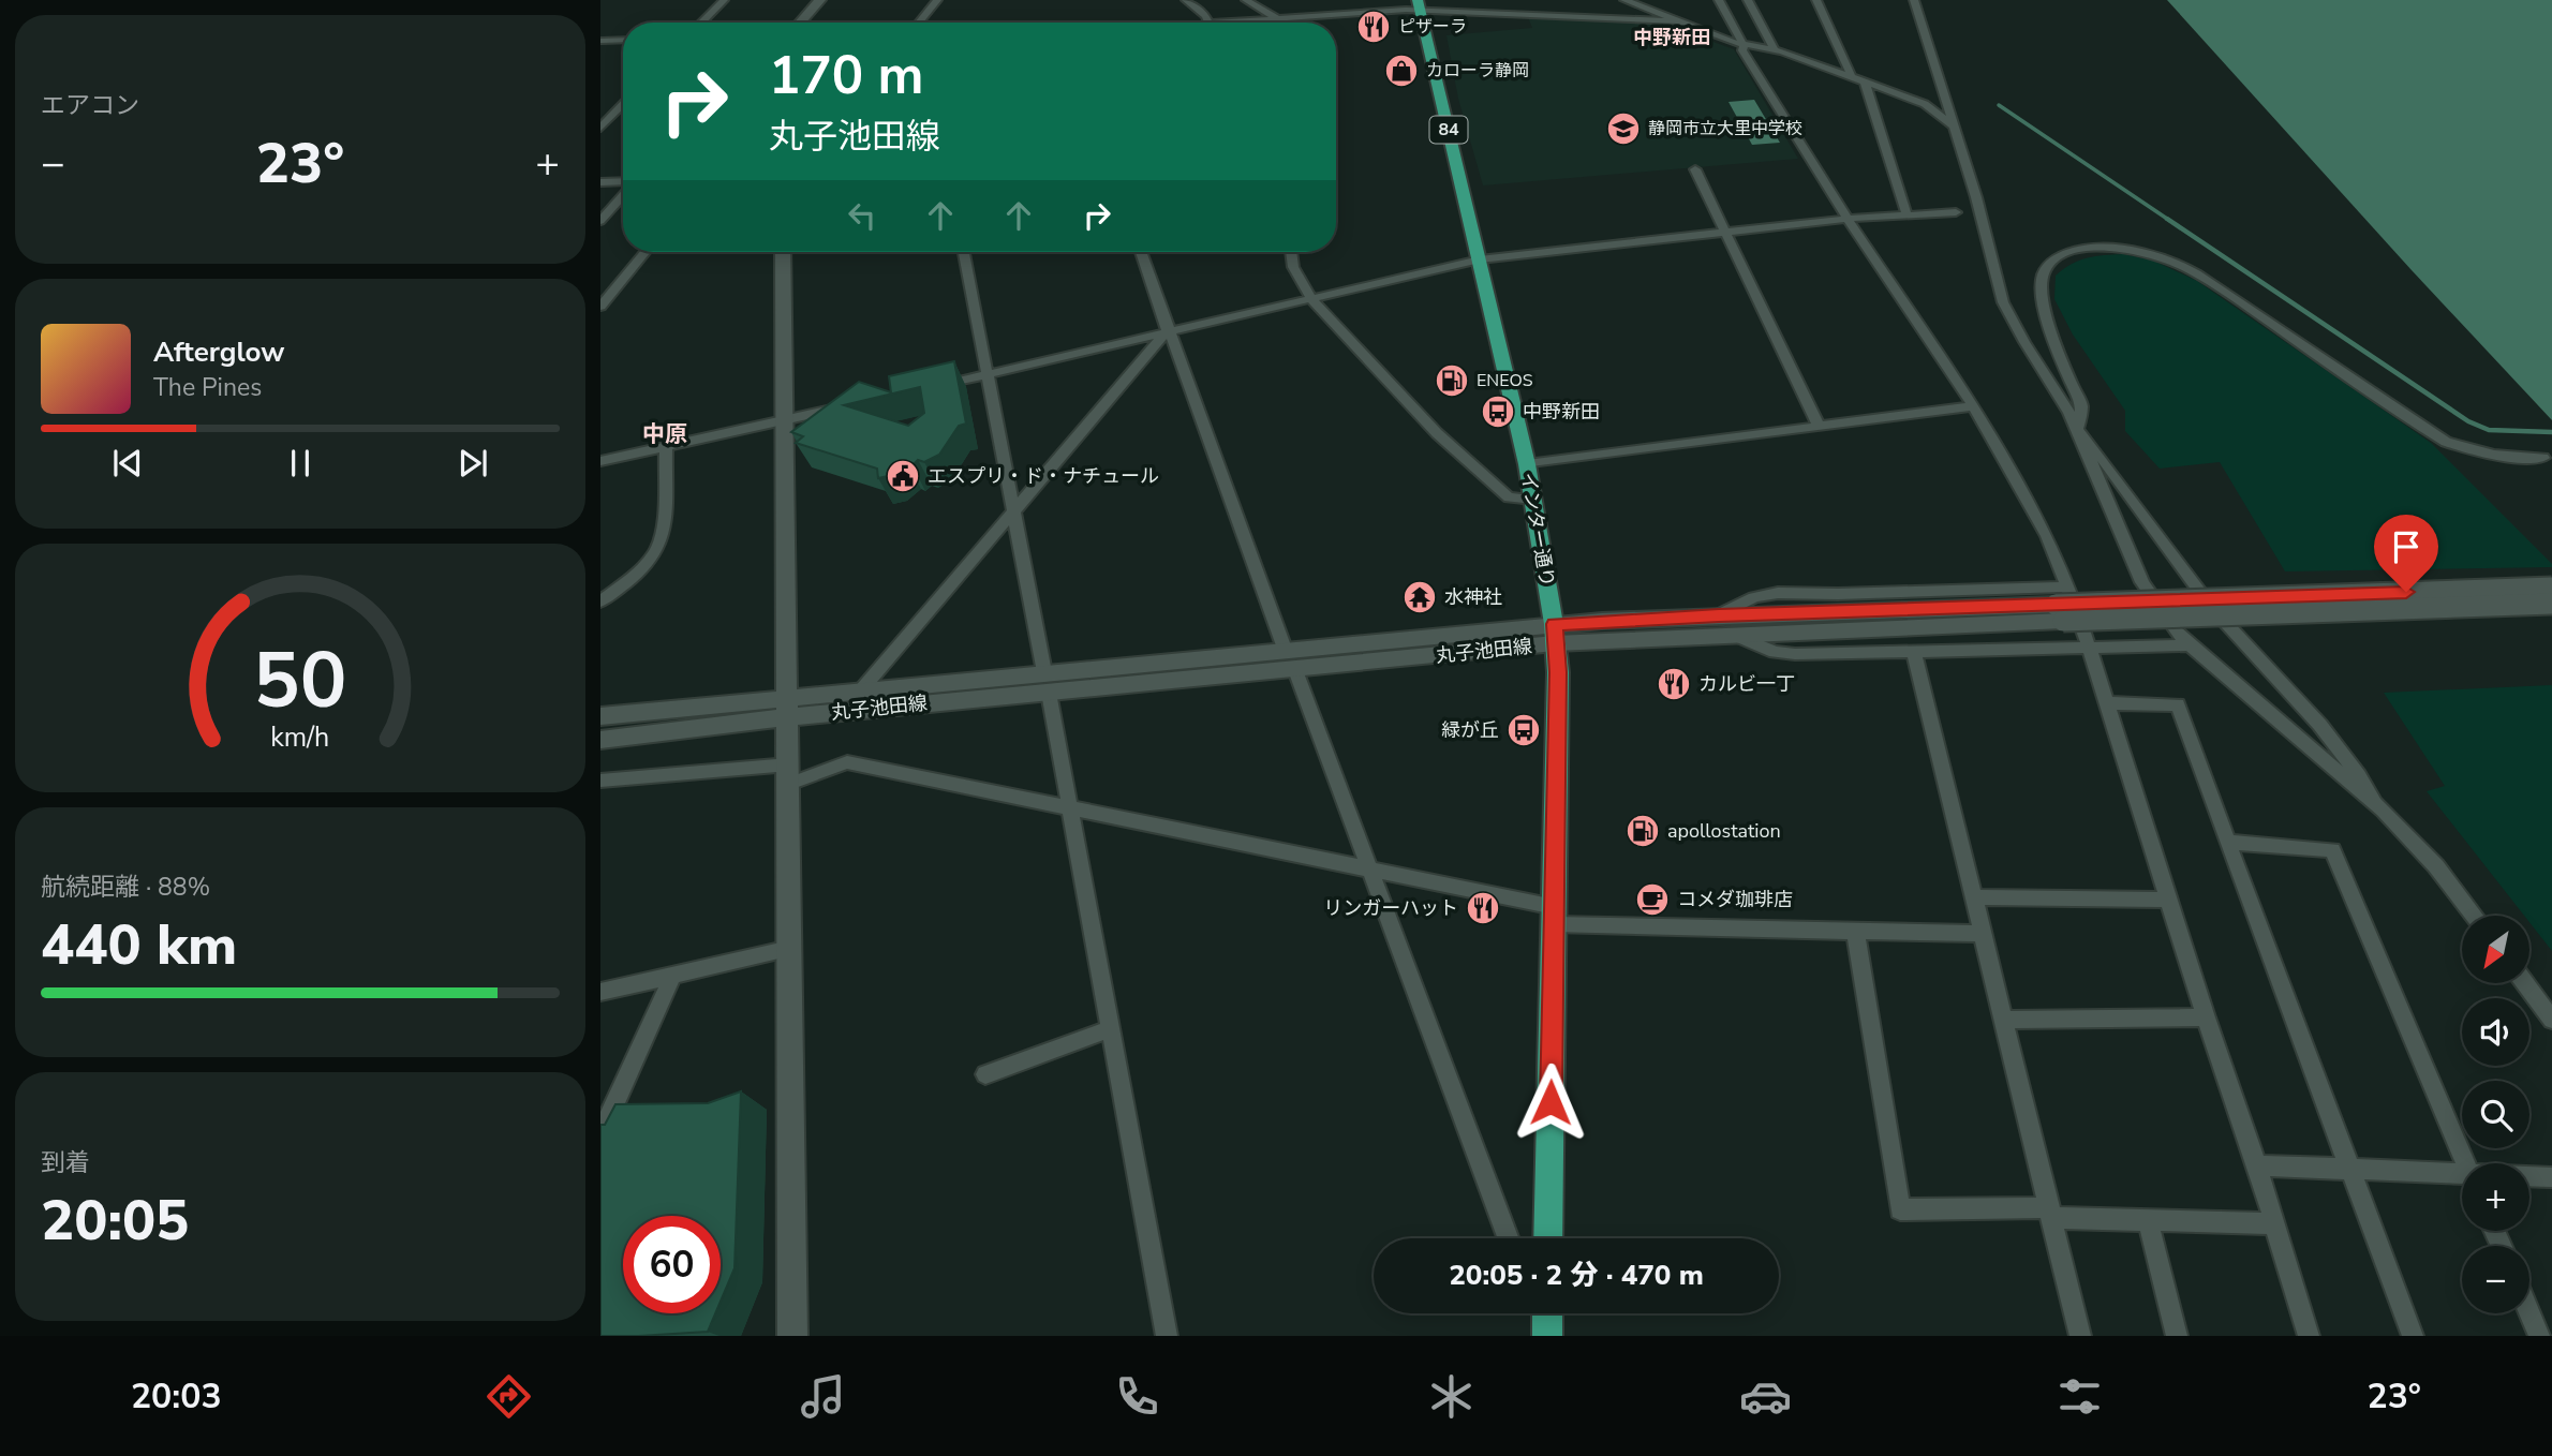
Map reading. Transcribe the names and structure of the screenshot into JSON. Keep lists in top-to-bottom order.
{
  "streets": {
    "main road": ["84", "インター通り"],
    "street": ["丸子池田線"]
  },
  "crossings": [
    ["インター通り", "丸子池田線"]
  ],
  "districts": ["中野新田", "中原"],
  "places": {
    "restaurant": ["ピザーラ", "カルビ一丁", "リンガーハット"],
    "shop": ["カローラ静岡"],
    "school or university": ["静岡市立大里中学校"],
    "fuel station": ["ENEOS", "apollostation"],
    "bus stop": ["中野新田", "緑が丘"],
    "public building": ["エスプリ・ド・ナチュール"],
    "temple": ["水神社"],
    "cafe": ["コメダ珈琲店"]
  },
  "north": "bottom left",
  "page": {
    "tile": [
      "エアコン",
      ["航続距離 · 88%", "440 km"],
      ["到着", "20:05"]
    ],
    "turn": ["170 m", "丸子池田線"],
    "heat": ["−", "23°", "+"],
    "song": ["Afterglow", "The Pines"],
    "map_buttons": ["+", "−"],
    "limit": "60",
    "trip": "20:05 · 2 分 · 470 m",
    "tabs": ["20:03", "23°"],
    "gauge": ["50", "km/h"]
  }
}
